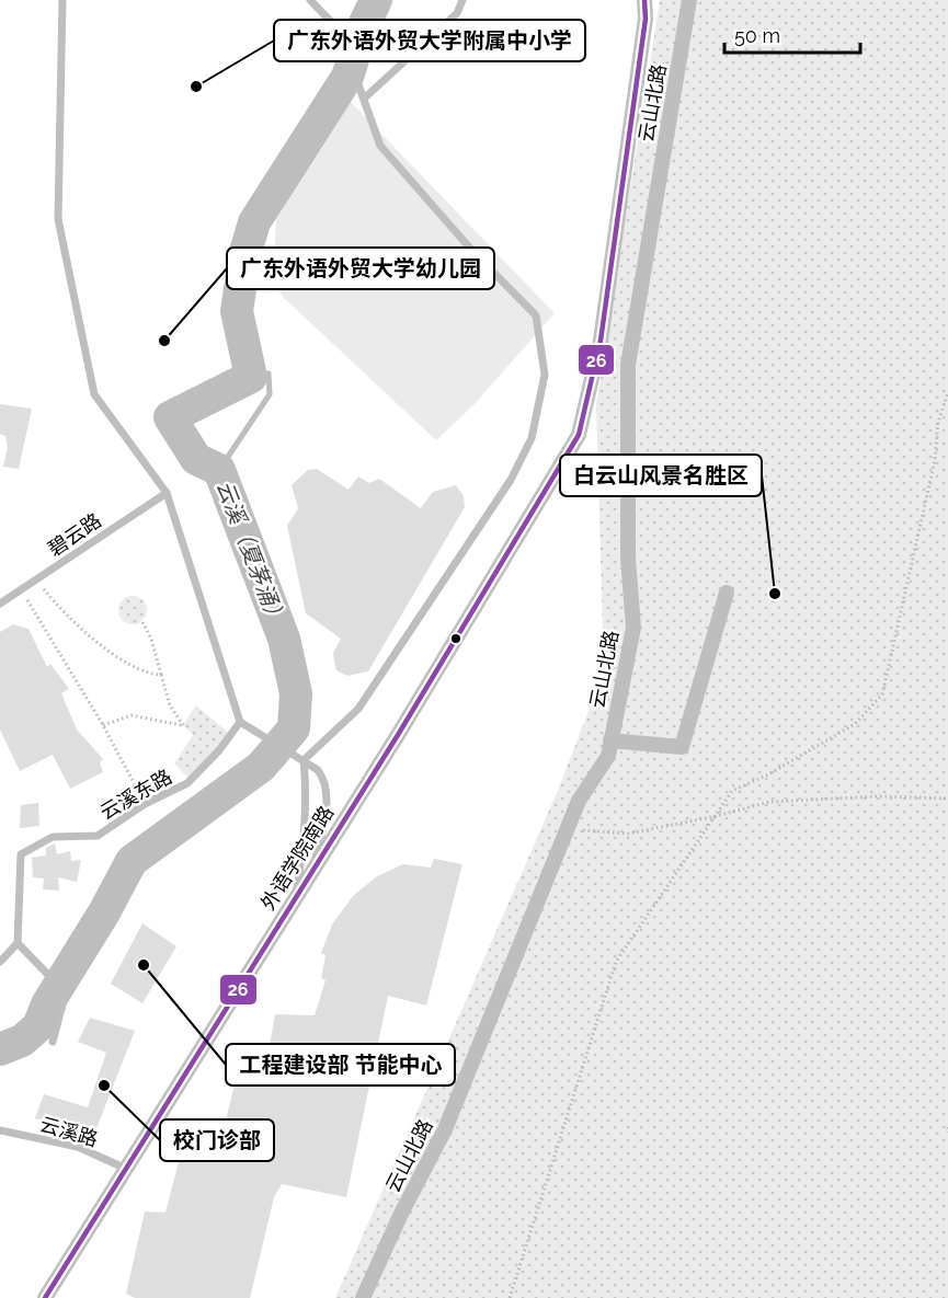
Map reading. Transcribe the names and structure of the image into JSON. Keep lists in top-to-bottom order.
{
  "streets": {
    "street": ["云山北路", "外语学院南路"],
    "lane": ["碧云路", "云溪东路", "云溪路"]
  },
  "crossings": [
    ["外语学院南路", "云溪路"]
  ],
  "water": ["云溪（夏茅涌）"],
  "places": [
    "广东外语外贸大学附属中小学",
    "广东外语外贸大学幼儿园",
    "白云山风景名胜区",
    "工程建设部 节能中心",
    "校门诊部"
  ],
  "lines": ["transit line 26"],
  "scale_bar": "50 m"
}
